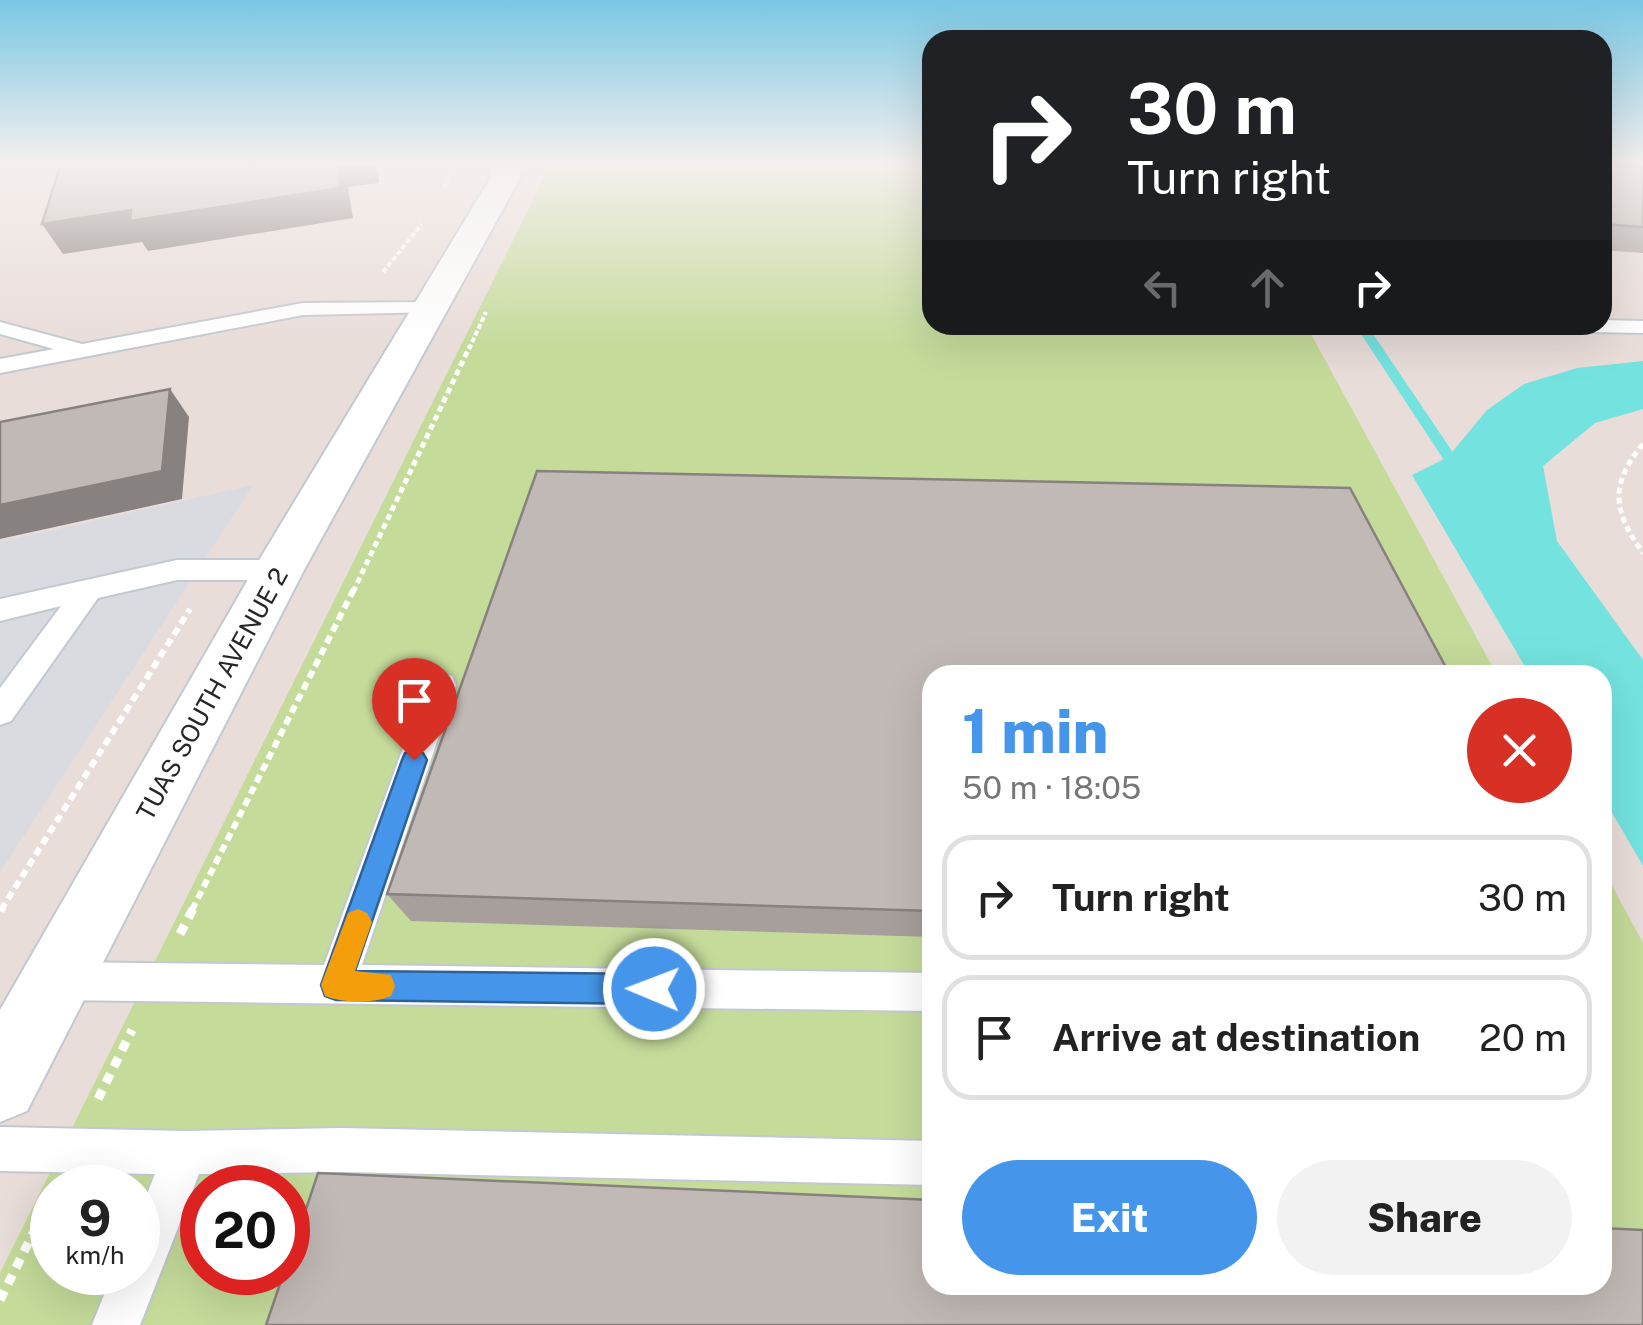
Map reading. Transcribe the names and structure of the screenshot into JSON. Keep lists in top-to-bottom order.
{
  "streets": {
    "street": ["TUAS SOUTH AVENUE 2"]
  },
  "page": {
    "turn": ["30 m", "Turn right"],
    "heading": ["1 min", "50 m · 18:05"],
    "list": [
      {
        "name": "Turn right",
        "value": "30 m"
      },
      {
        "name": "Arrive at destination",
        "value": "20 m"
      }
    ],
    "buttons": ["Exit", "Share"],
    "speed": "9 km/h",
    "limit": "20"
  }
}
